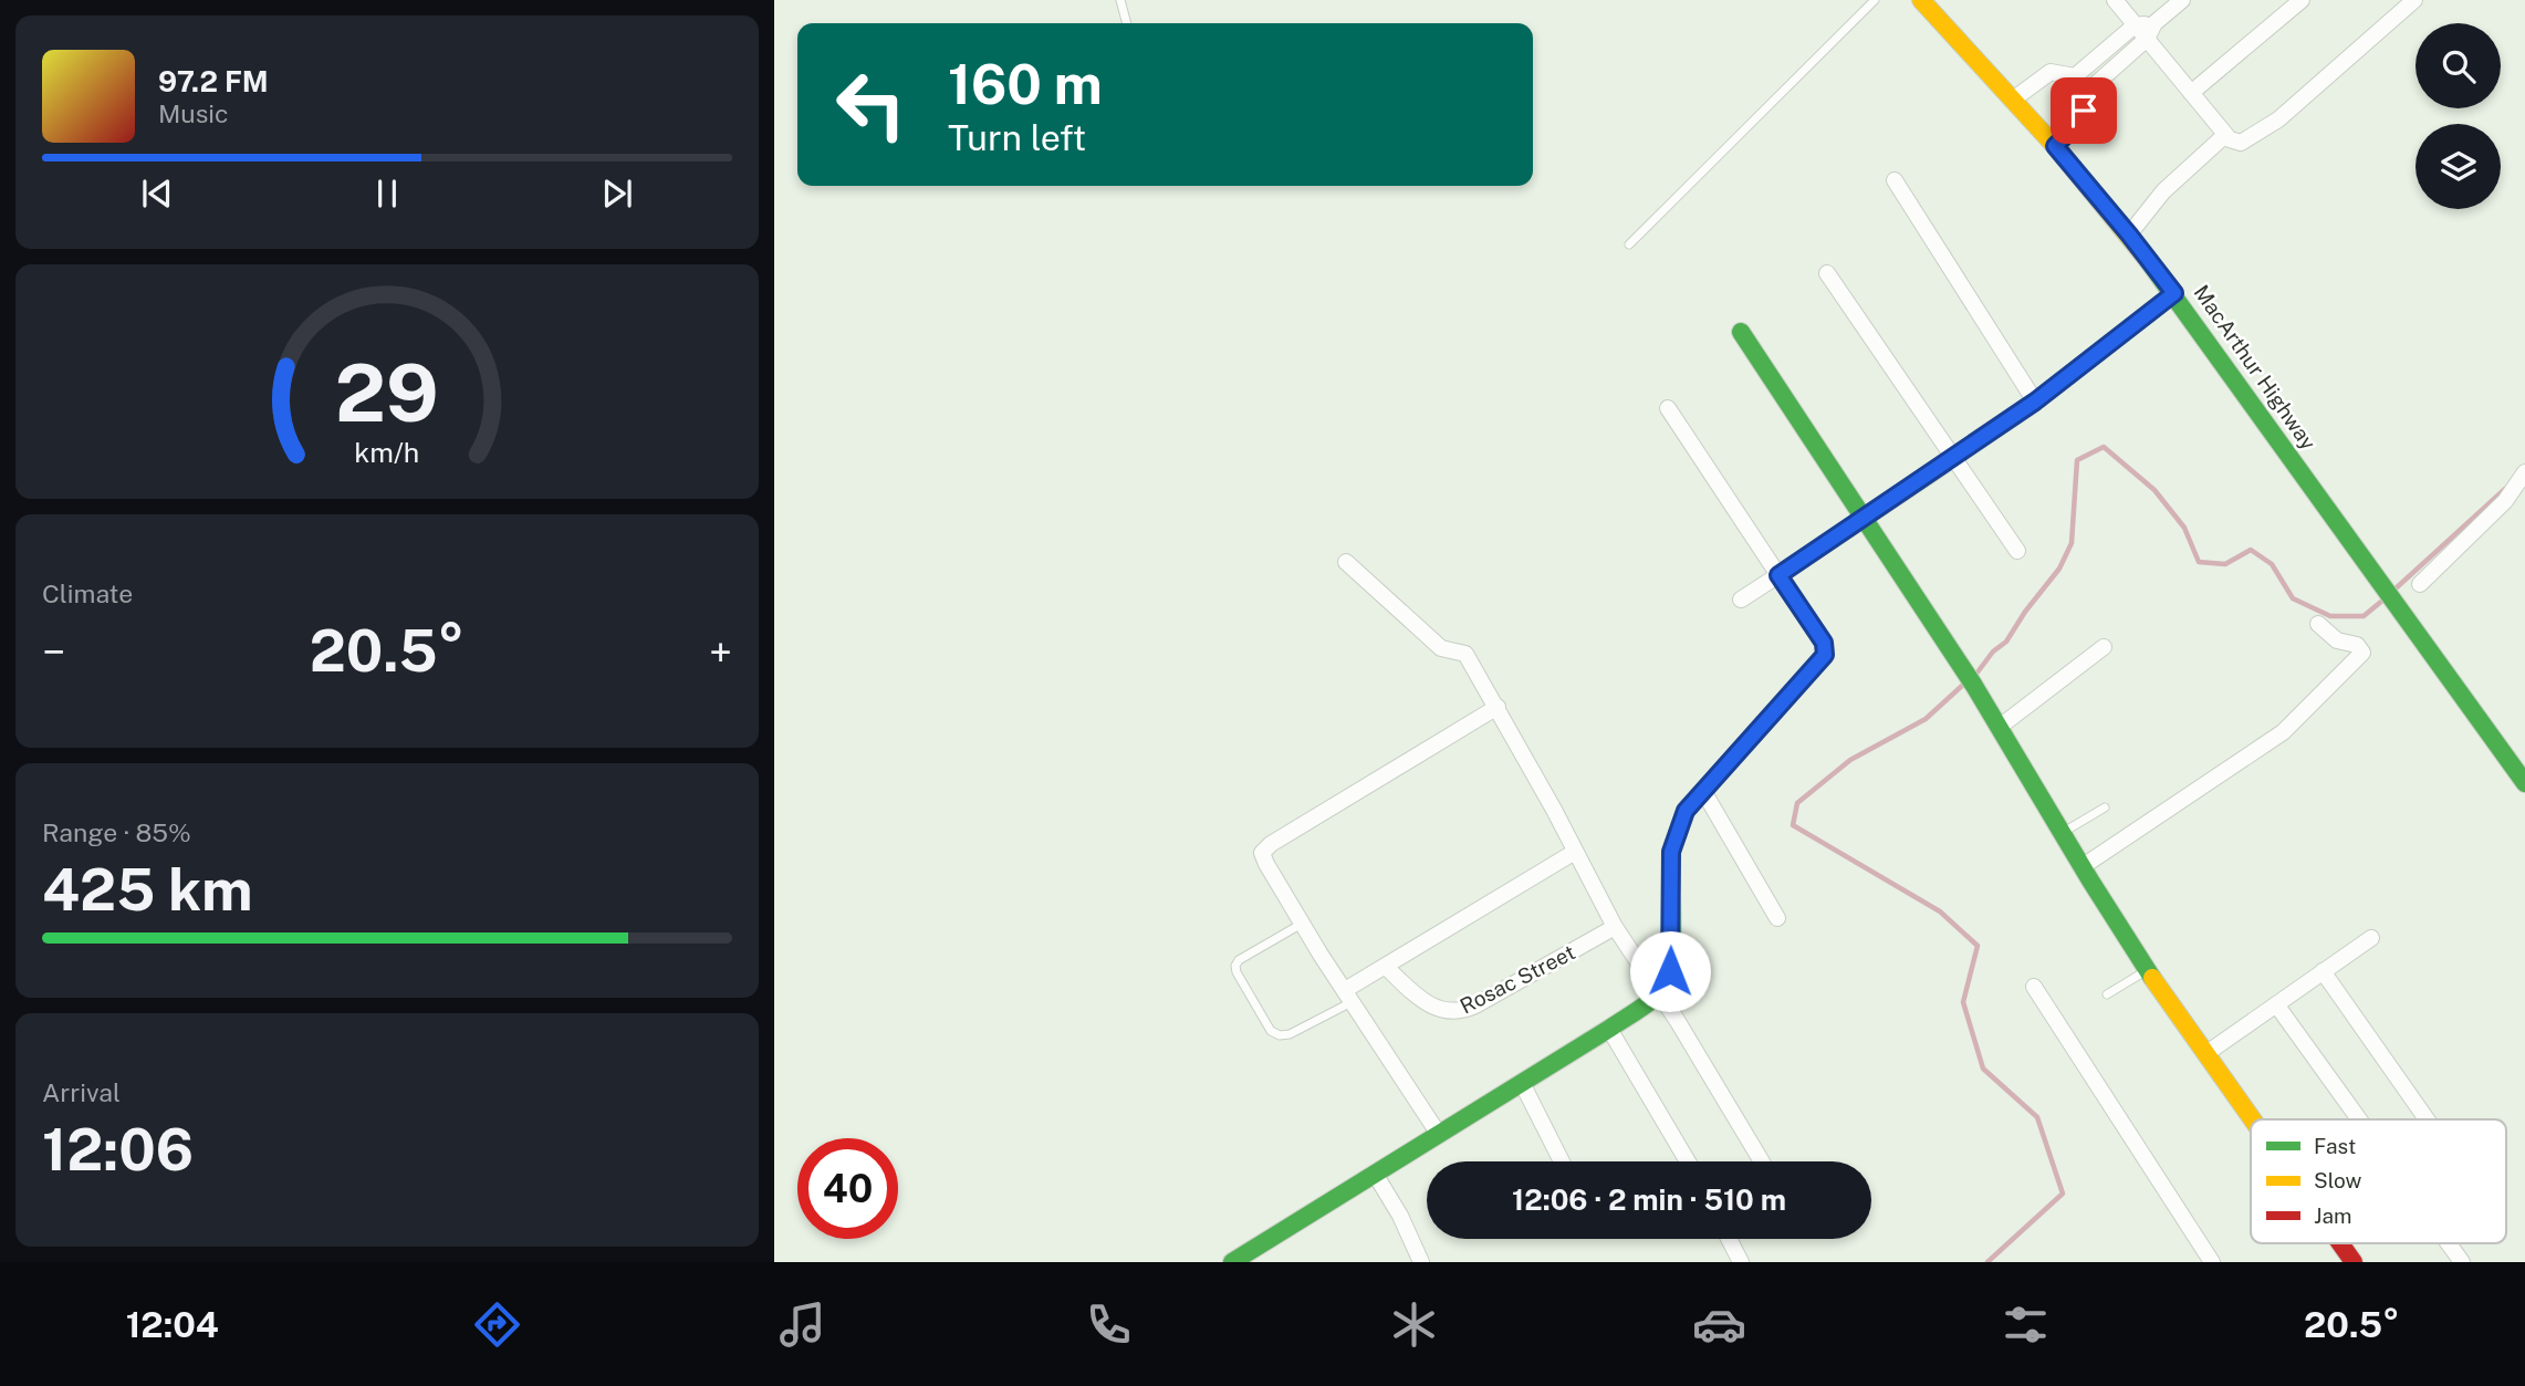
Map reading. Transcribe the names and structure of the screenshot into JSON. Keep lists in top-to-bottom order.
{
  "streets": {
    "main road": ["MacArthur Highway"],
    "street": ["Rosac Street"]
  },
  "legend": ["Fast", "Slow", "Jam"],
  "page": {
    "turn": ["160 m", "Turn left"],
    "song": ["97.2 FM", "Music"],
    "tile": [
      "Climate",
      ["Range · 85%", "425 km"],
      ["Arrival", "12:06"]
    ],
    "heat": ["−", "20.5°", "+"],
    "limit": "40",
    "trip": "12:06 · 2 min · 510 m",
    "tabs": ["12:04", "20.5°"],
    "gauge": ["29", "km/h"]
  }
}
